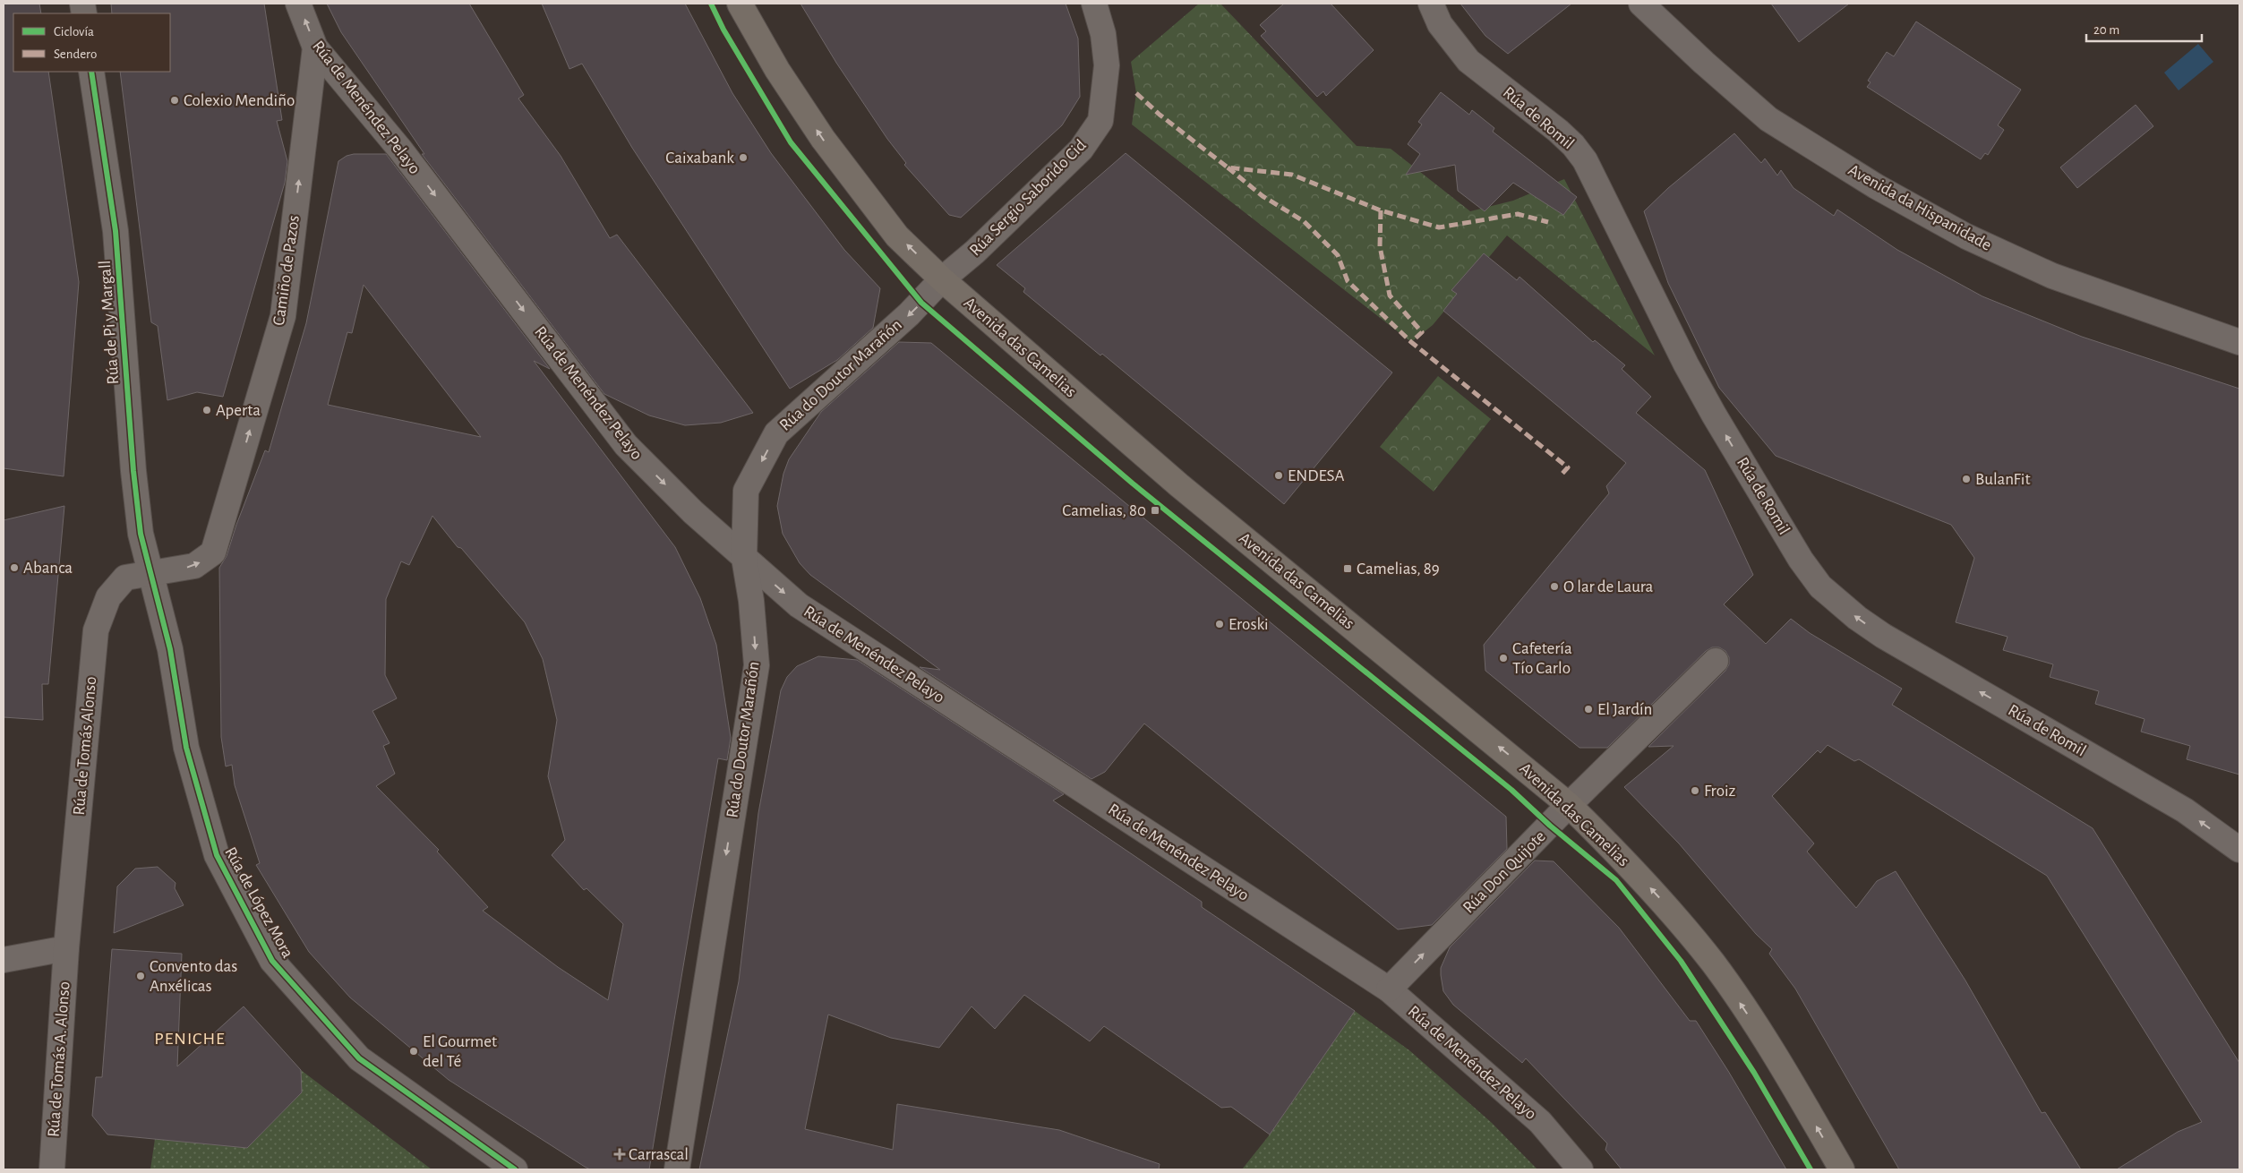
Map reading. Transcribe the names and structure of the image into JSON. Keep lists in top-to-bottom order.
{
  "streets": {
    "main road": ["Avenida das Camelias"],
    "street": [
      "Rúa de Menéndez Pelayo",
      "Rúa de Romil",
      "Rúa Sergio Saborido Cid",
      "Avenida da Hispanidade",
      "Camiño de Pazos",
      "Rúa de Pi y Margall",
      "Rúa do Doutor Marañón",
      "Rúa de Tomás Alonso",
      "Rúa Don Quijote",
      "Rúa de López Mora",
      "Rúa de Tomás A. Alonso"
    ]
  },
  "crossings": [
    ["Rúa de Menéndez Pelayo", "Camiño de Pazos"],
    ["Rúa de Menéndez Pelayo", "Rúa do Doutor Marañón"],
    ["Rúa de Menéndez Pelayo", "Rúa Don Quijote"],
    ["Rúa Sergio Saborido Cid", "Avenida das Camelias"],
    ["Rúa Sergio Saborido Cid", "Rúa do Doutor Marañón"],
    ["Camiño de Pazos", "Rúa de Pi y Margall"],
    ["Camiño de Pazos", "Rúa de Tomás Alonso"],
    ["Camiño de Pazos", "Rúa de López Mora"],
    ["Rúa de Pi y Margall", "Rúa de Tomás Alonso"],
    ["Rúa de Pi y Margall", "Rúa de López Mora"],
    ["Avenida das Camelias", "Rúa do Doutor Marañón"],
    ["Avenida das Camelias", "Rúa Don Quijote"],
    ["Rúa de Tomás Alonso", "Rúa de López Mora"],
    ["Rúa de Tomás Alonso", "Rúa de Tomás A. Alonso"]
  ],
  "one_way": [
    "Rúa de Menéndez Pelayo",
    "Rúa de Romil",
    "Camiño de Pazos",
    "Avenida das Camelias",
    "Rúa do Doutor Marañón",
    "Rúa Don Quijote"
  ],
  "districts": ["PENICHE"],
  "places": {
    "other": [
      "Colexio Mendiño",
      "Caixabank",
      "Aperta",
      "ENDESA",
      "BulanFit",
      "Abanca",
      "O lar de Laura",
      "Eroski",
      "Cafetería Tío Carlo",
      "El Jardín",
      "Froiz",
      "Convento das Anxélicas",
      "El Gourmet del Té"
    ],
    "transit": ["Camelias, 80", "Camelias, 89"],
    "health": ["Carrascal"]
  },
  "legend": ["Ciclovía", "Sendero"],
  "scale_bar": "20 m"
}
